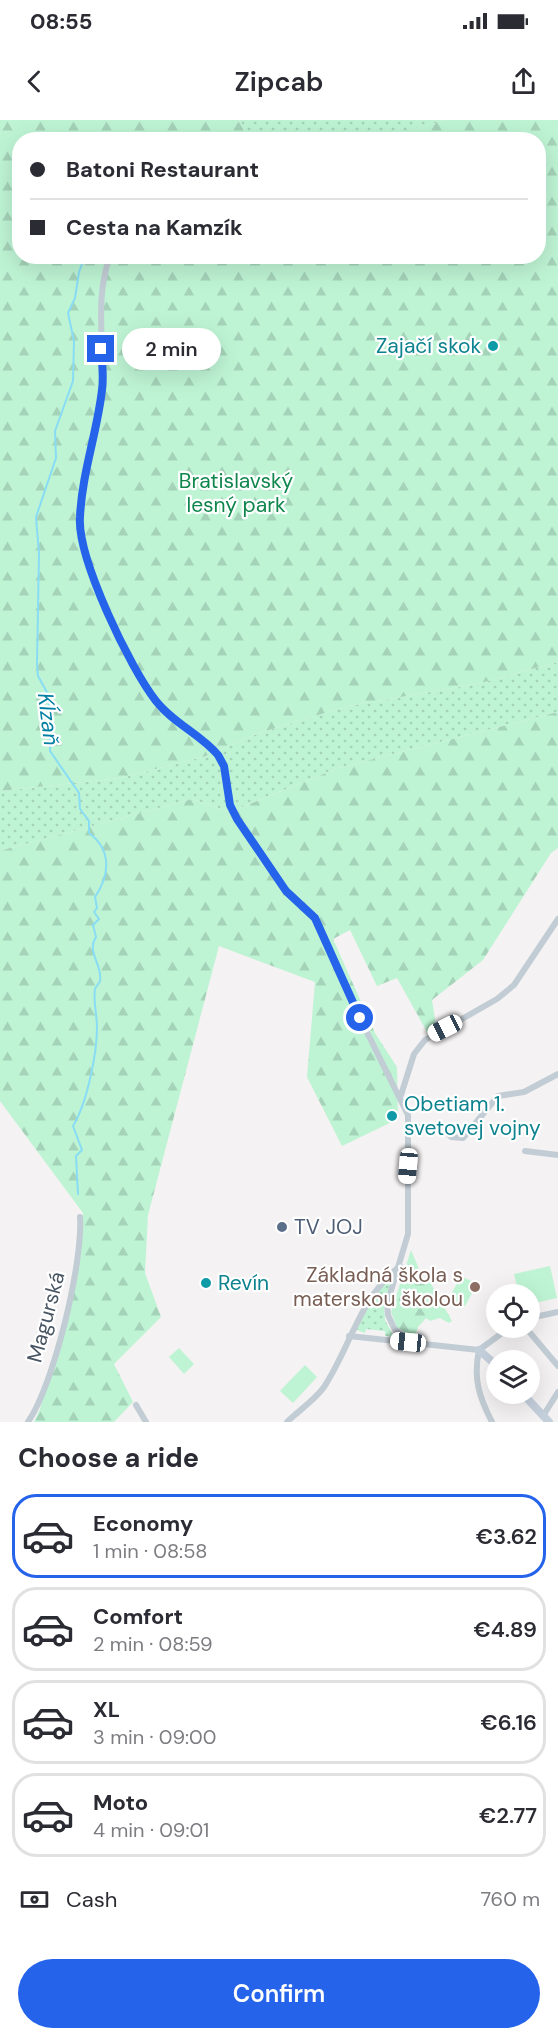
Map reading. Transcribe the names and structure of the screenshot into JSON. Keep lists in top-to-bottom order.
{
  "streets": {
    "street": ["Magurská"]
  },
  "water": ["Kĺzaň"],
  "parks": ["Bratislavský lesný park"],
  "places": [
    "Zajačí skok",
    "Obetiam 1. svetovej vojny",
    "TV JOJ",
    "Revín",
    "Základná škola s materskou školou"
  ],
  "page": {
    "status": "08:55",
    "header": "Zipcab",
    "banner": ["Batoni Restaurant", "Cesta na Kamzík"],
    "bubble": "2 min",
    "heading": "Choose a ride",
    "list": [
      {
        "name": "Economy",
        "note": "1 min · 08:58",
        "value": "€3.62"
      },
      {
        "name": "Comfort",
        "note": "2 min · 08:59",
        "value": "€4.89"
      },
      {
        "name": "XL",
        "note": "3 min · 09:00",
        "value": "€6.16"
      },
      {
        "name": "Moto",
        "note": "4 min · 09:01",
        "value": "€2.77"
      }
    ],
    "pay": ["Cash", "760 m"],
    "buttons": "Confirm"
  }
}
